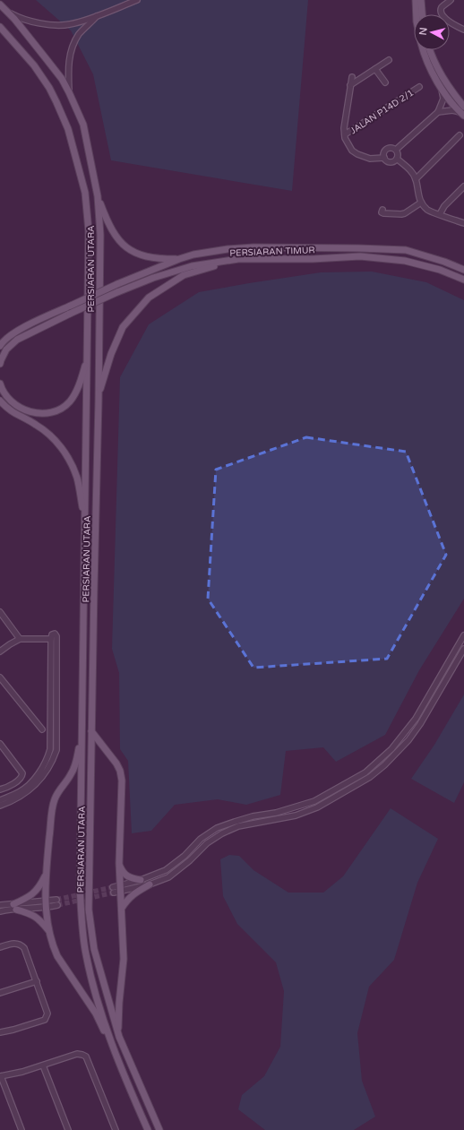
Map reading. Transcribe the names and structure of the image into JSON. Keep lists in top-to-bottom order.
{
  "streets": {
    "main road": ["PERSIARAN TIMUR", "PERSIARAN UTARA"],
    "street": ["JALAN P14D 2/1"]
  },
  "north": "left"
}
